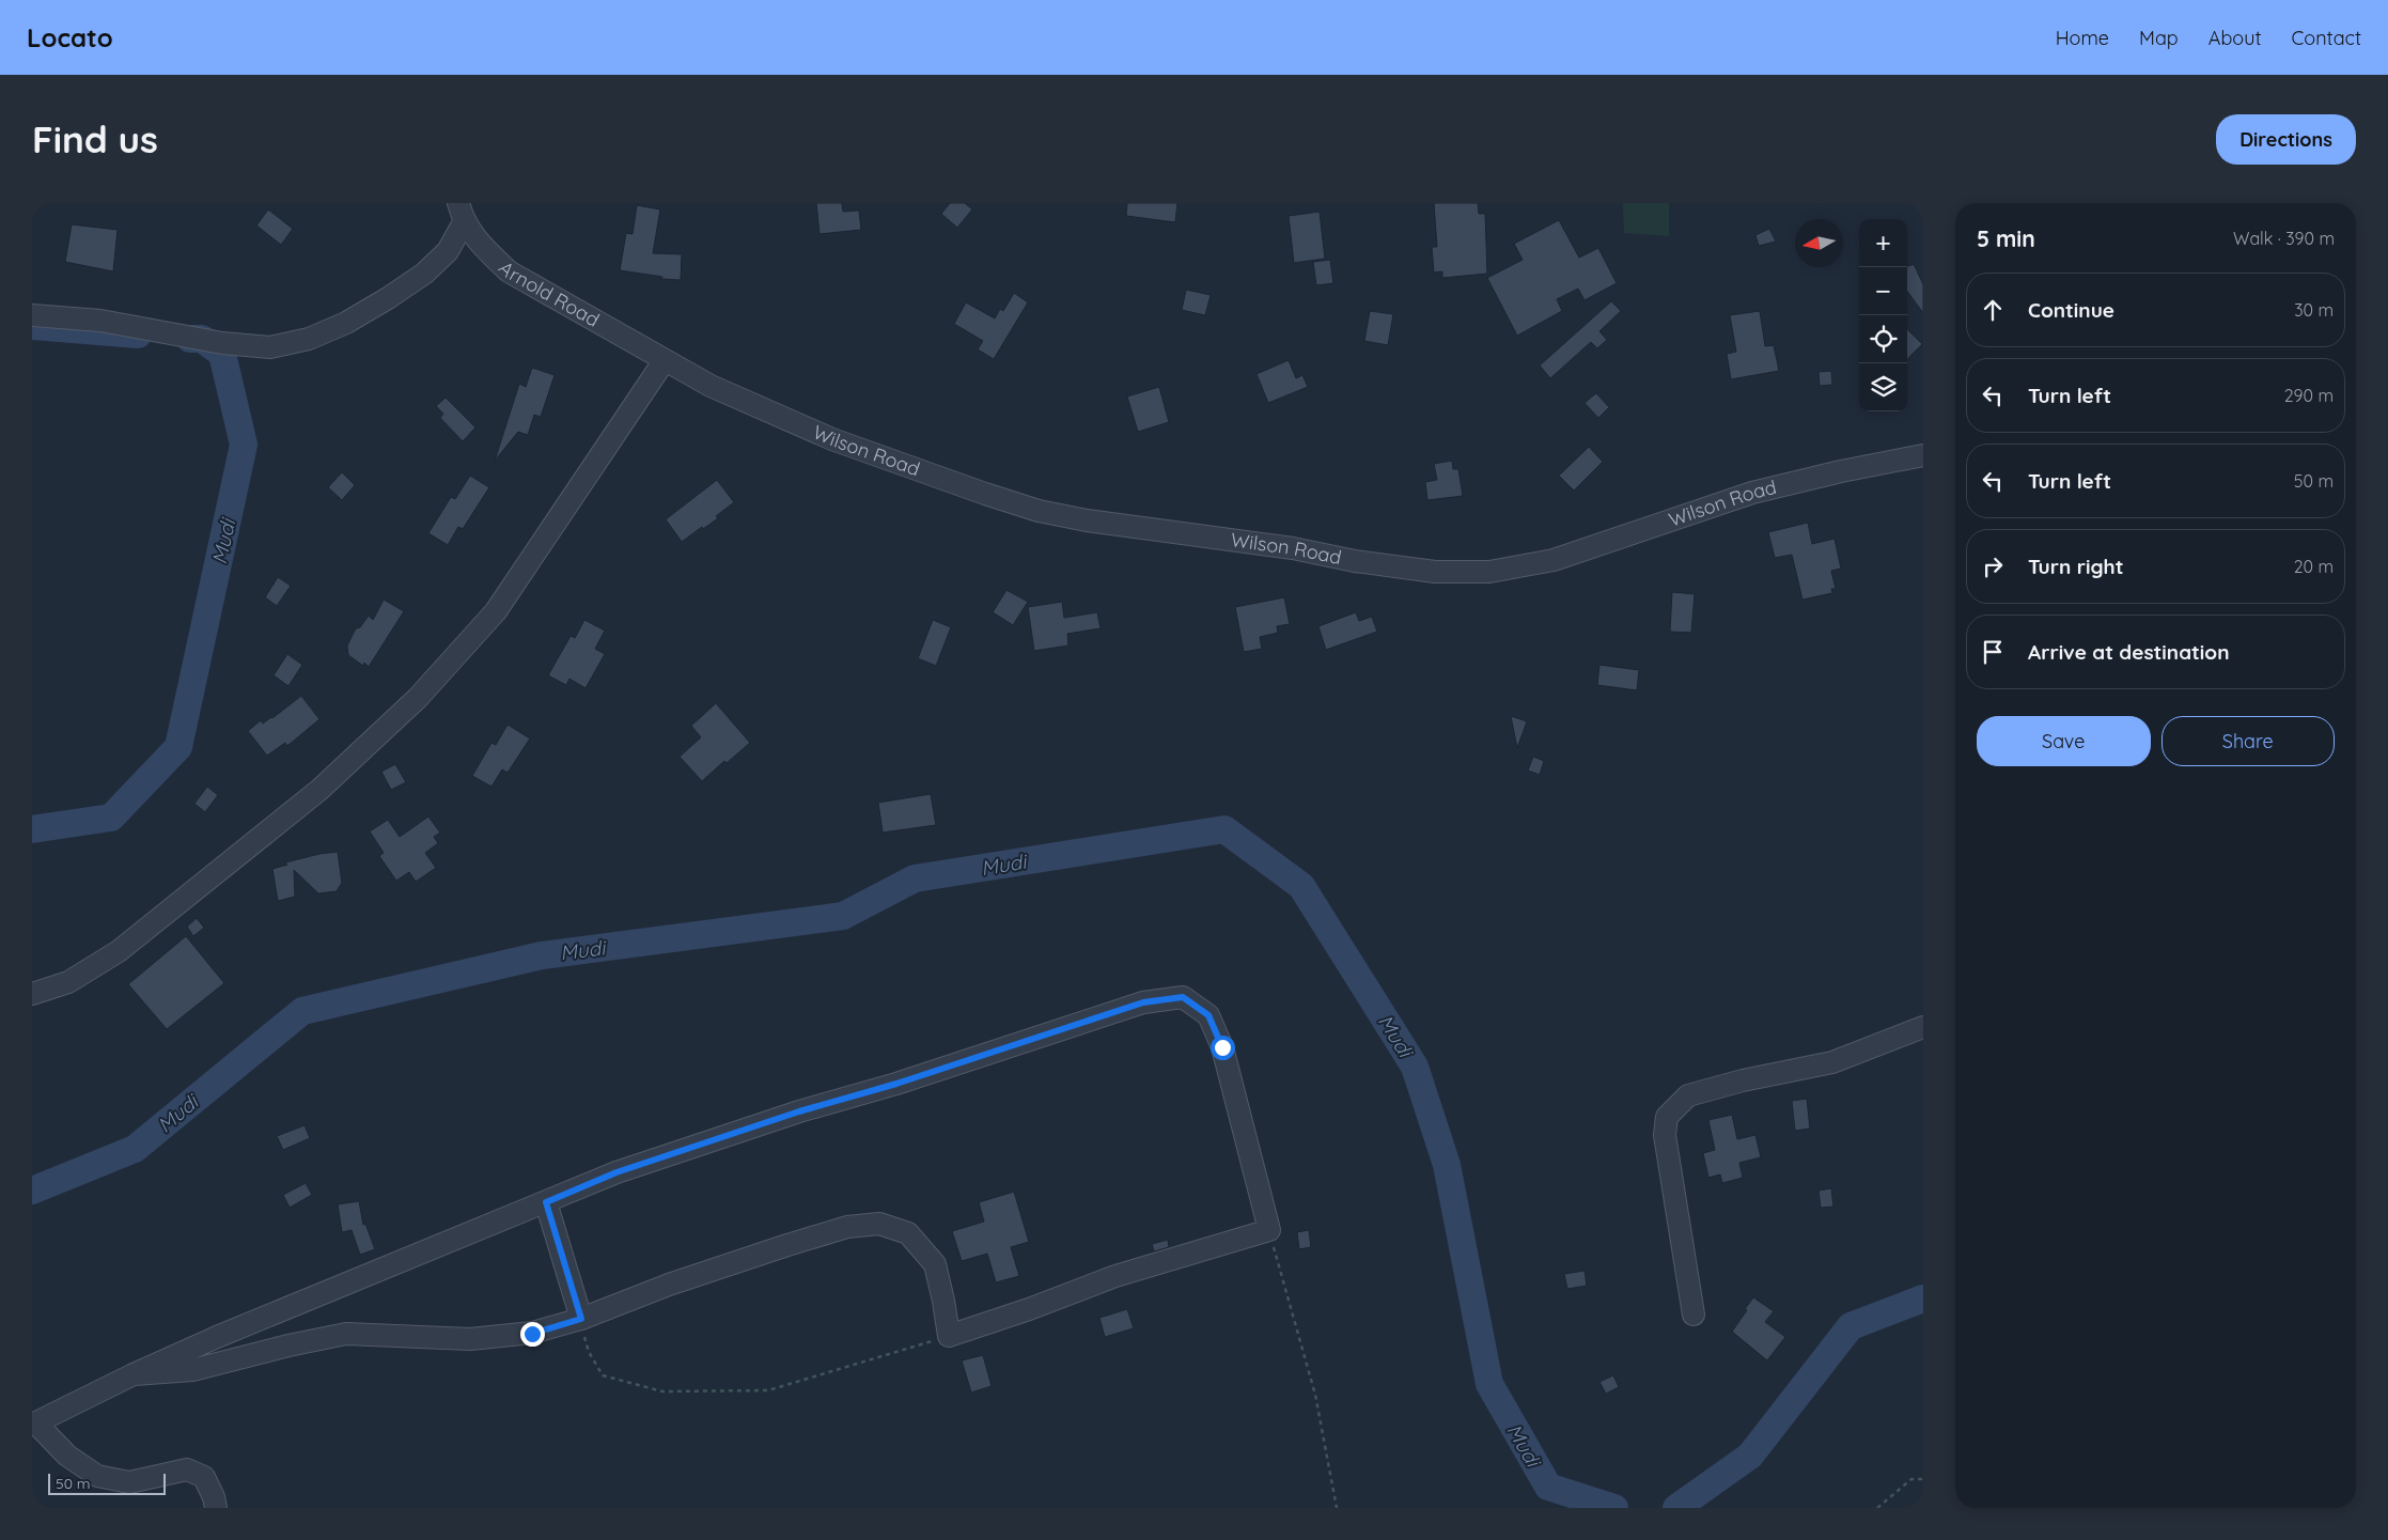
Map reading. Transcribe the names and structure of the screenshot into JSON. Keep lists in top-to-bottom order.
{
  "streets": {
    "street": ["Arnold Road", "Wilson Road"]
  },
  "crossings": [
    ["Arnold Road", "Wilson Road"]
  ],
  "water": ["Mudi"],
  "scale_bar": "50 m",
  "north": "left",
  "page": {
    "header": "Locato",
    "nav": [
      "Home",
      "Map",
      "About",
      "Contact"
    ],
    "buttons": [
      "Directions",
      ["Save", "Share"]
    ],
    "title": "Find us",
    "heading": ["5 min", "Walk · 390 m"],
    "map_buttons": ["+", "−"],
    "list": [
      ["Continue", "30 m"],
      ["Turn left", "290 m"],
      ["Turn left", "50 m"],
      ["Turn right", "20 m"],
      "Arrive at destination"
    ],
    "scale": "50 m"
  }
}
